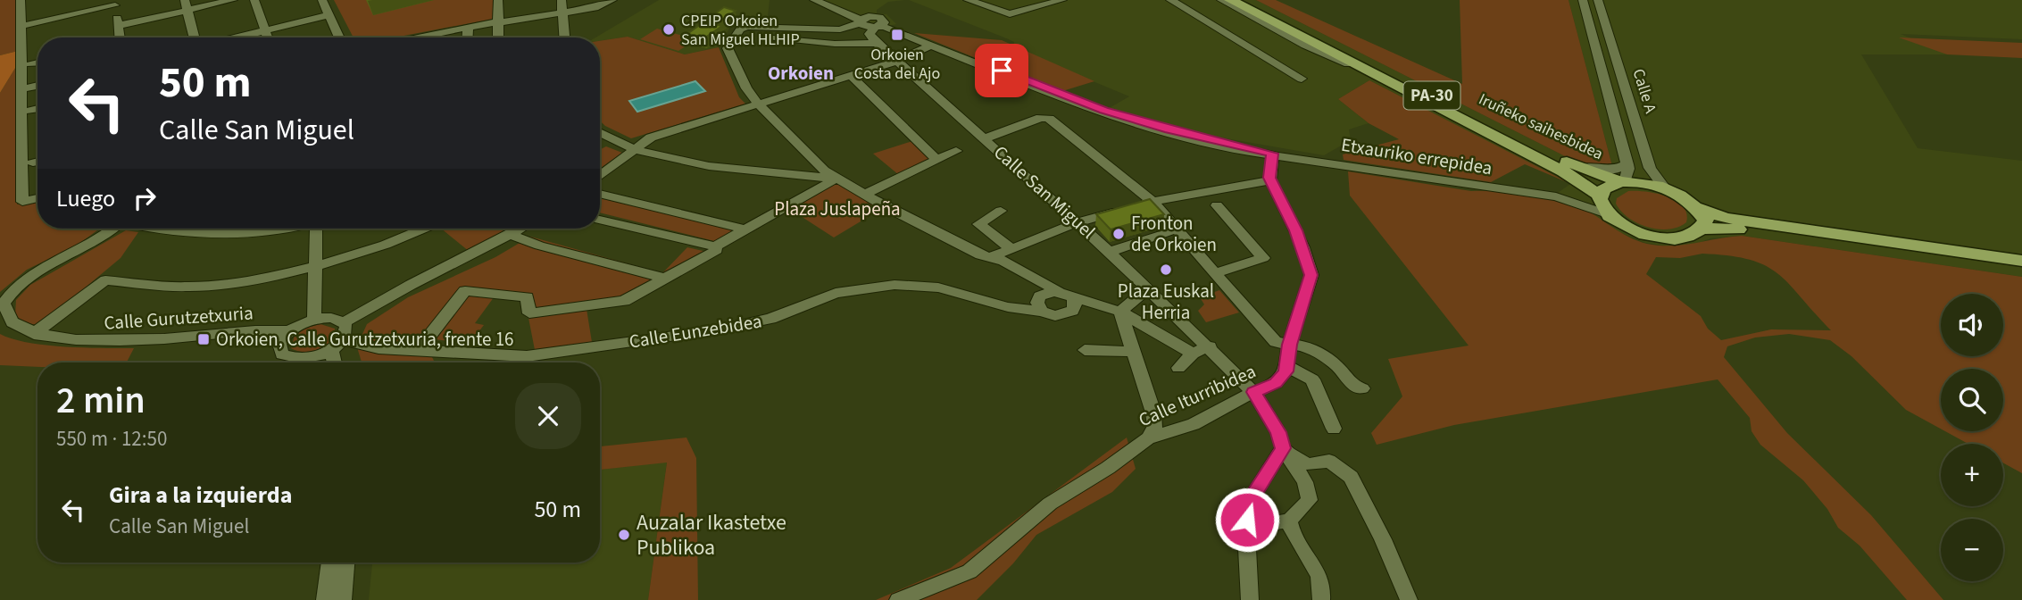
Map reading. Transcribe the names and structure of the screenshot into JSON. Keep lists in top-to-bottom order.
{
  "streets": {
    "highway": ["PA-30", "Iruñeko saihesbidea"],
    "street": [
      "Calle A",
      "Etxauriko errepidea",
      "Calle San Miguel",
      "Calle Gurutzetxuria",
      "Calle Eunzebidea",
      "Calle Iturribidea"
    ]
  },
  "crossings": [
    ["Calle A", "PA-30"],
    ["Calle A", "Iruñeko saihesbidea"],
    ["PA-30", "Iruñeko saihesbidea"],
    ["Iruñeko saihesbidea", "Etxauriko errepidea"],
    ["Etxauriko errepidea", "Calle San Miguel"],
    ["Calle San Miguel", "Calle Iturribidea"]
  ],
  "districts": ["Orkoien"],
  "parks": ["Plaza Juslapeña"],
  "places": {
    "other": [
      "CPEIP Orkoien San Miguel HLHIP",
      "Fronton de Orkoien",
      "Plaza Euskal Herria",
      "Auzalar Ikastetxe Publikoa"
    ],
    "transit": ["Orkoien Costa del Ajo", "Orkoien, Calle Gurutzetxuria, frente 16"]
  },
  "page": {
    "turn": ["50 m", "Calle San Miguel"],
    "then": "Luego",
    "map_buttons": ["+", "−"],
    "heading": ["2 min", "550 m · 12:50"],
    "list": [
      {
        "name": "Gira a la izquierda",
        "note": "Calle San Miguel",
        "value": "50 m"
      }
    ]
  }
}
